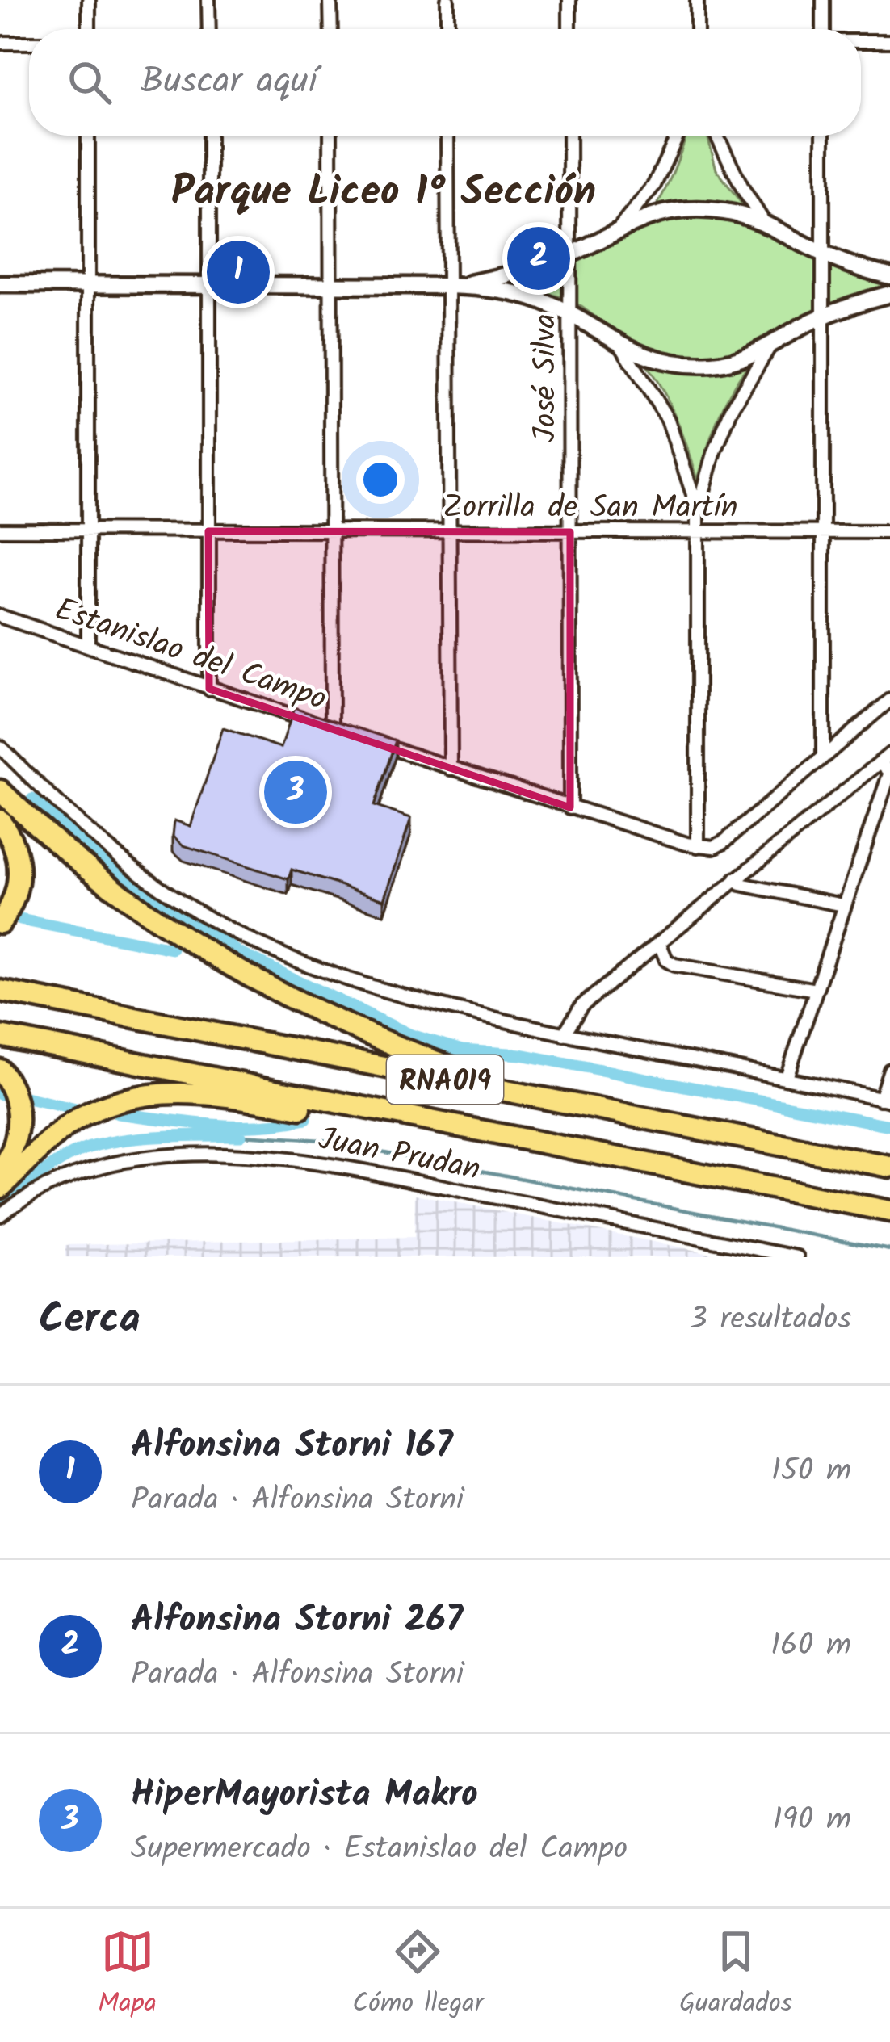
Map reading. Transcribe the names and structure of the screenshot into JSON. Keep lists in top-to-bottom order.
{
  "streets": {
    "highway": ["RNA019"],
    "street": [
      "José Silva",
      "Zorrilla de San Martín",
      "Estanislao del Campo",
      "Juan Prudan"
    ]
  },
  "crossings": [
    ["José Silva", "Zorrilla de San Martín"]
  ],
  "districts": ["Parque Liceo 1° Sección"],
  "page": {
    "search": "Buscar aquí",
    "pins": ["2", "1", "3"],
    "heading": ["Cerca", "3 resultados"],
    "list": [
      {
        "mark": "1",
        "name": "Alfonsina Storni 167",
        "note": "Parada · Alfonsina Storni",
        "value": "150 m"
      },
      {
        "mark": "2",
        "name": "Alfonsina Storni 267",
        "note": "Parada · Alfonsina Storni",
        "value": "160 m"
      },
      {
        "mark": "3",
        "name": "HiperMayorista Makro",
        "note": "Supermercado · Estanislao del Campo",
        "value": "190 m"
      }
    ],
    "nav": ["Mapa", "Cómo llegar", "Guardados"]
  }
}
